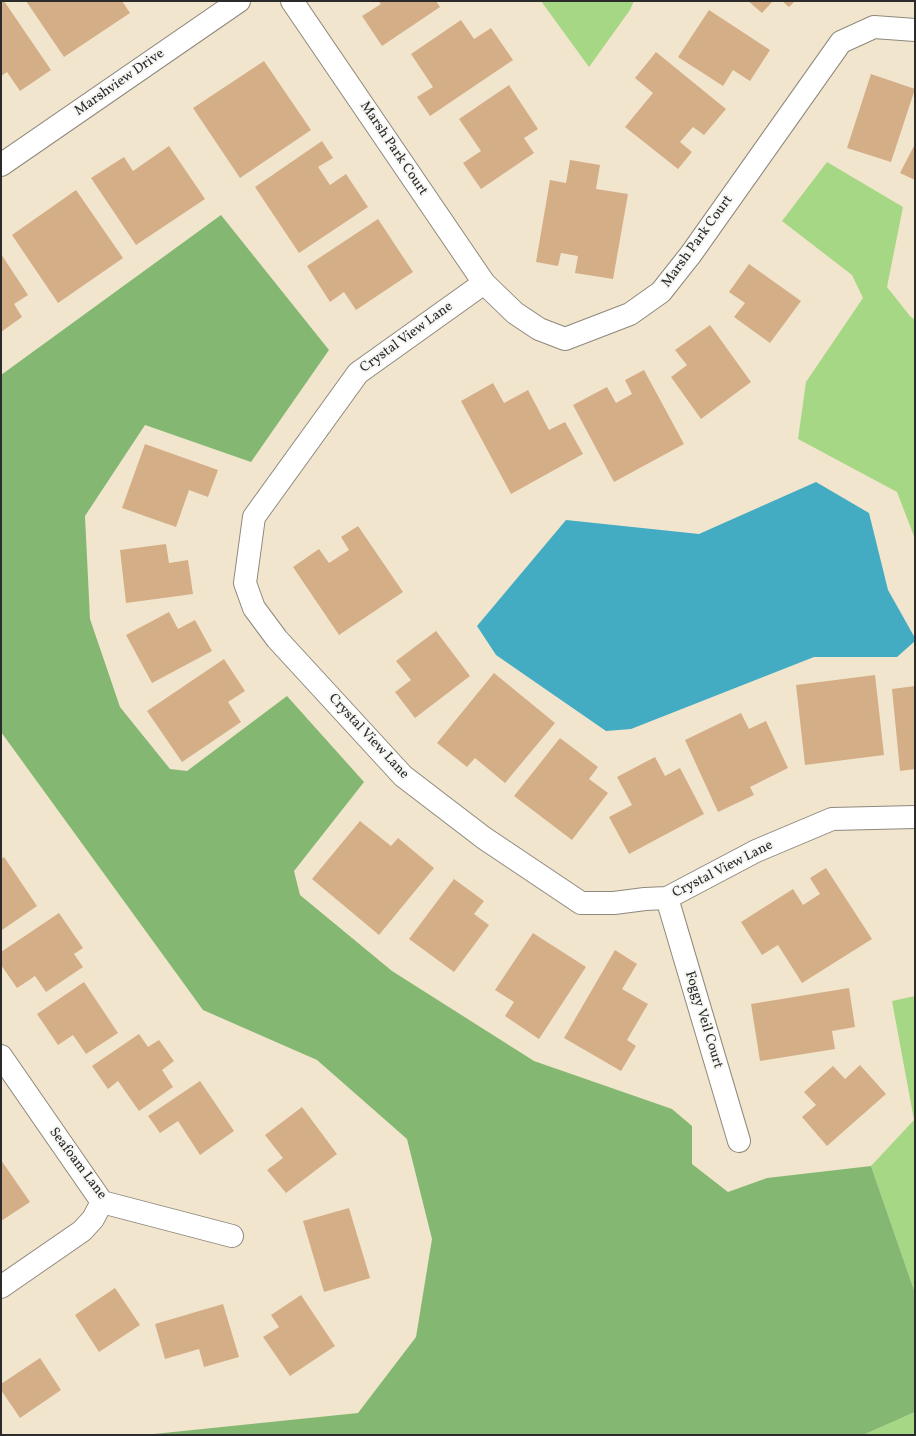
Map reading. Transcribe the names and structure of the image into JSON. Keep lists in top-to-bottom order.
{
  "streets": {
    "street": [
      "Marshview Drive",
      "Marsh Park Court",
      "Crystal View Lane",
      "Foggy Veil Court",
      "Seafoam Lane"
    ]
  },
  "crossings": [
    ["Marsh Park Court", "Crystal View Lane"],
    ["Crystal View Lane", "Foggy Veil Court"]
  ]
}
